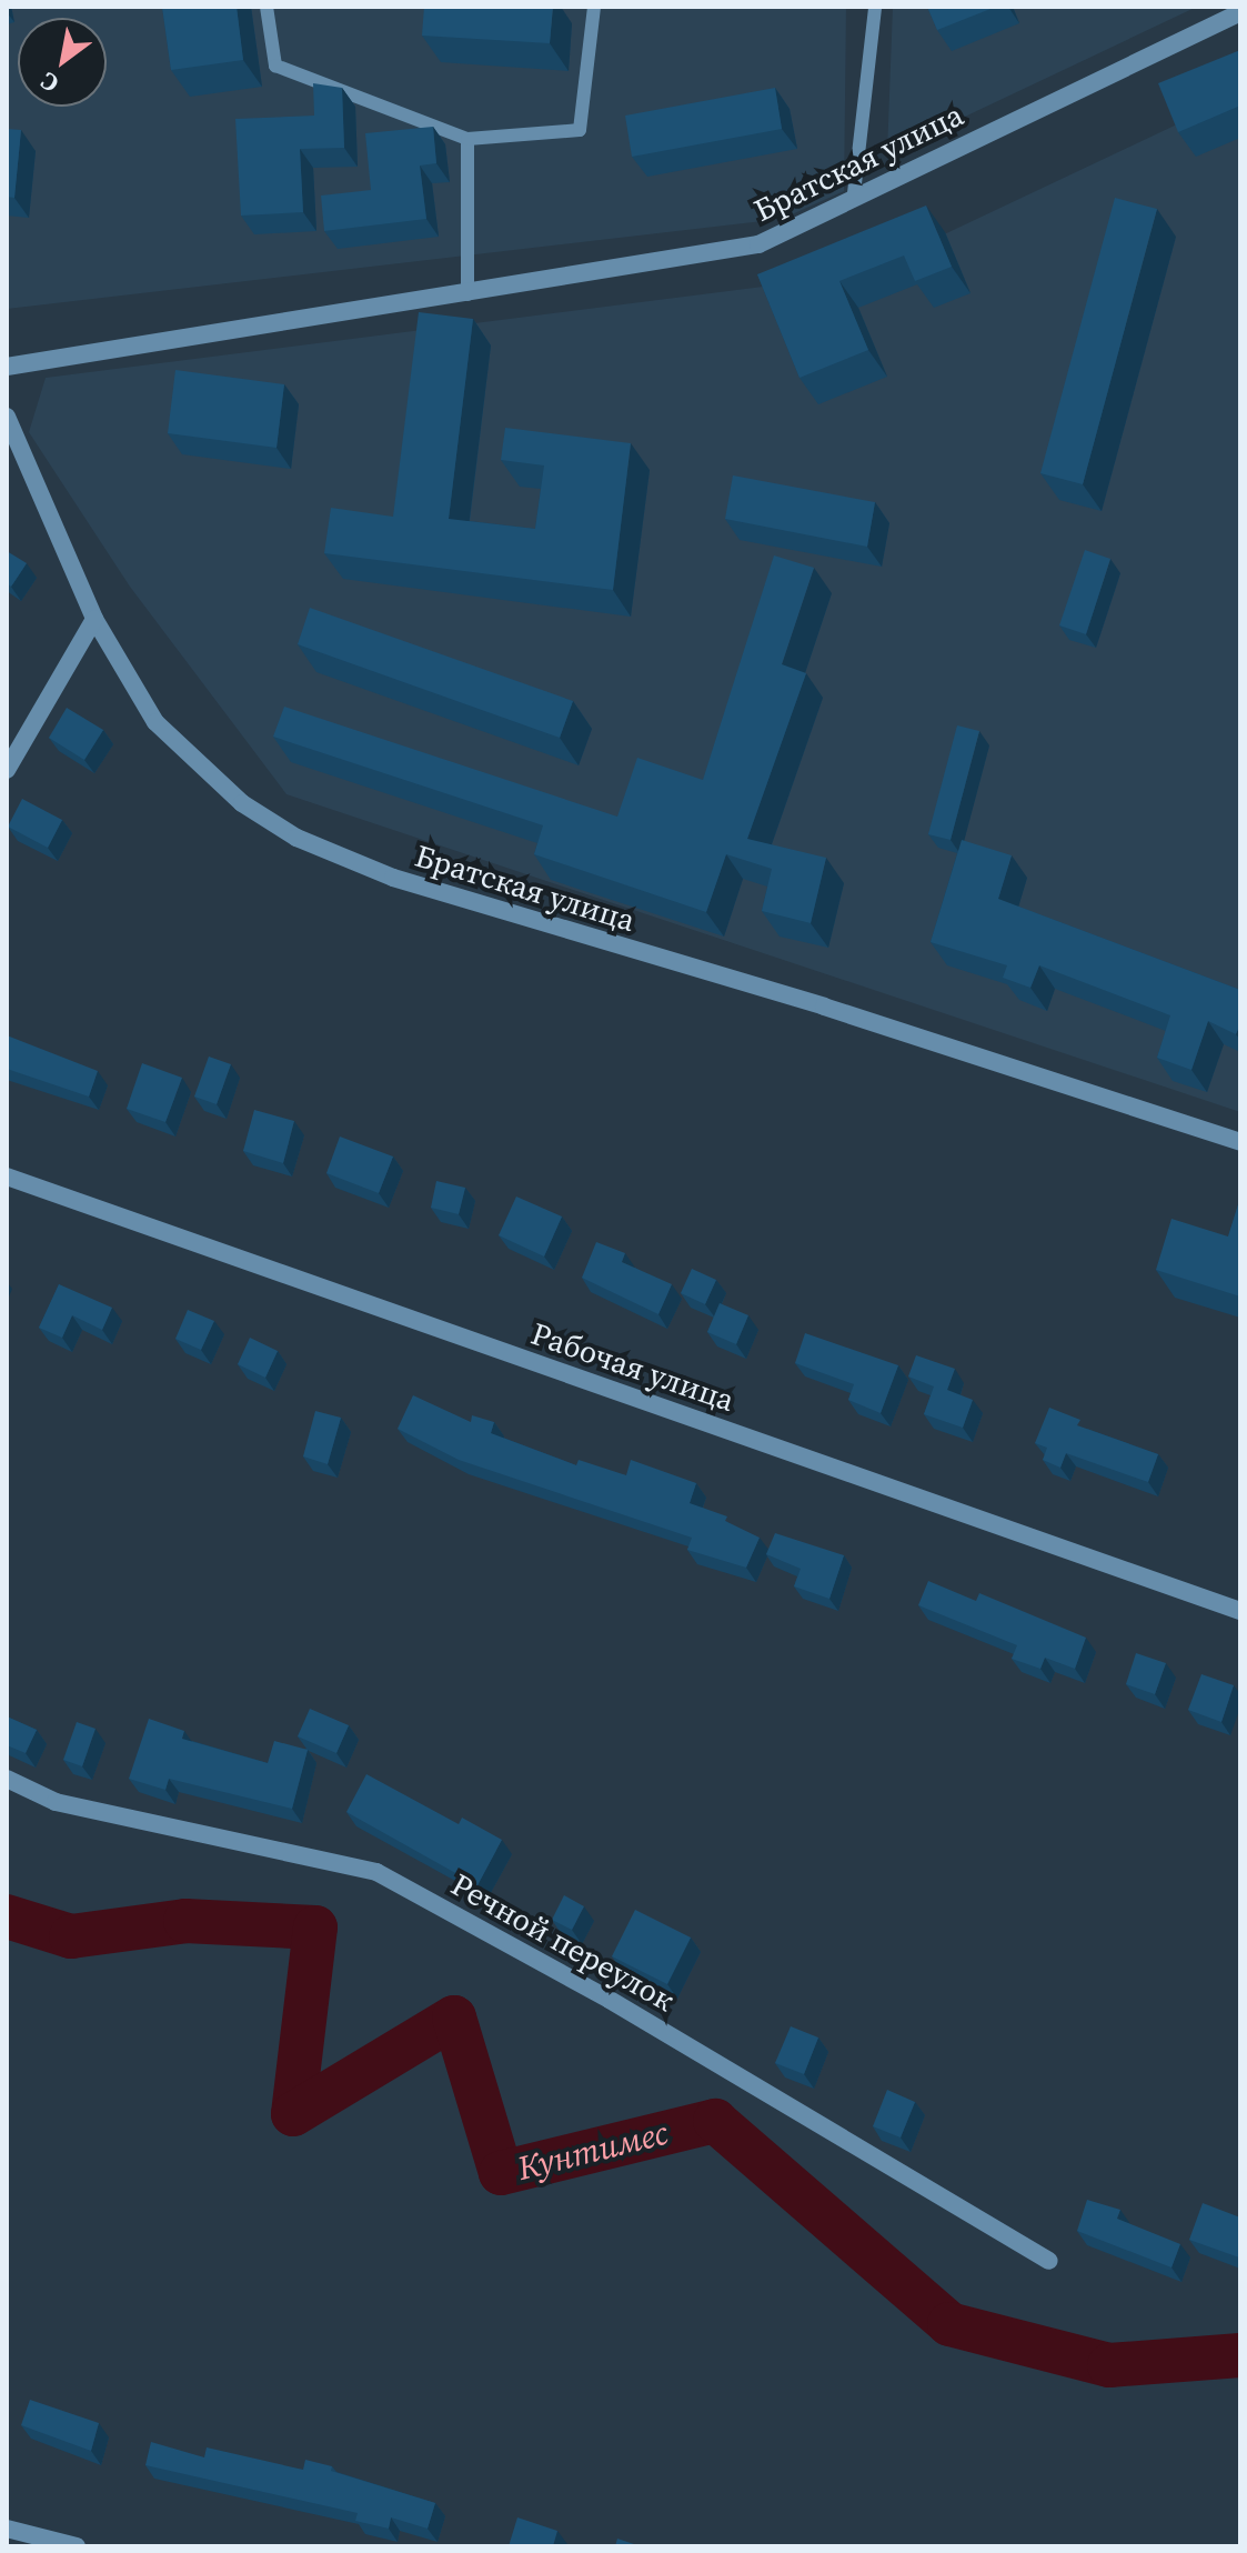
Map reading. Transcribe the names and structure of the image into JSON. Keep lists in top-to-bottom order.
{
  "streets": {
    "street": ["Братская улица", "Рабочая улица", "Речной переулок"]
  },
  "water": ["Кунтимес"],
  "north": "bottom left"
}
